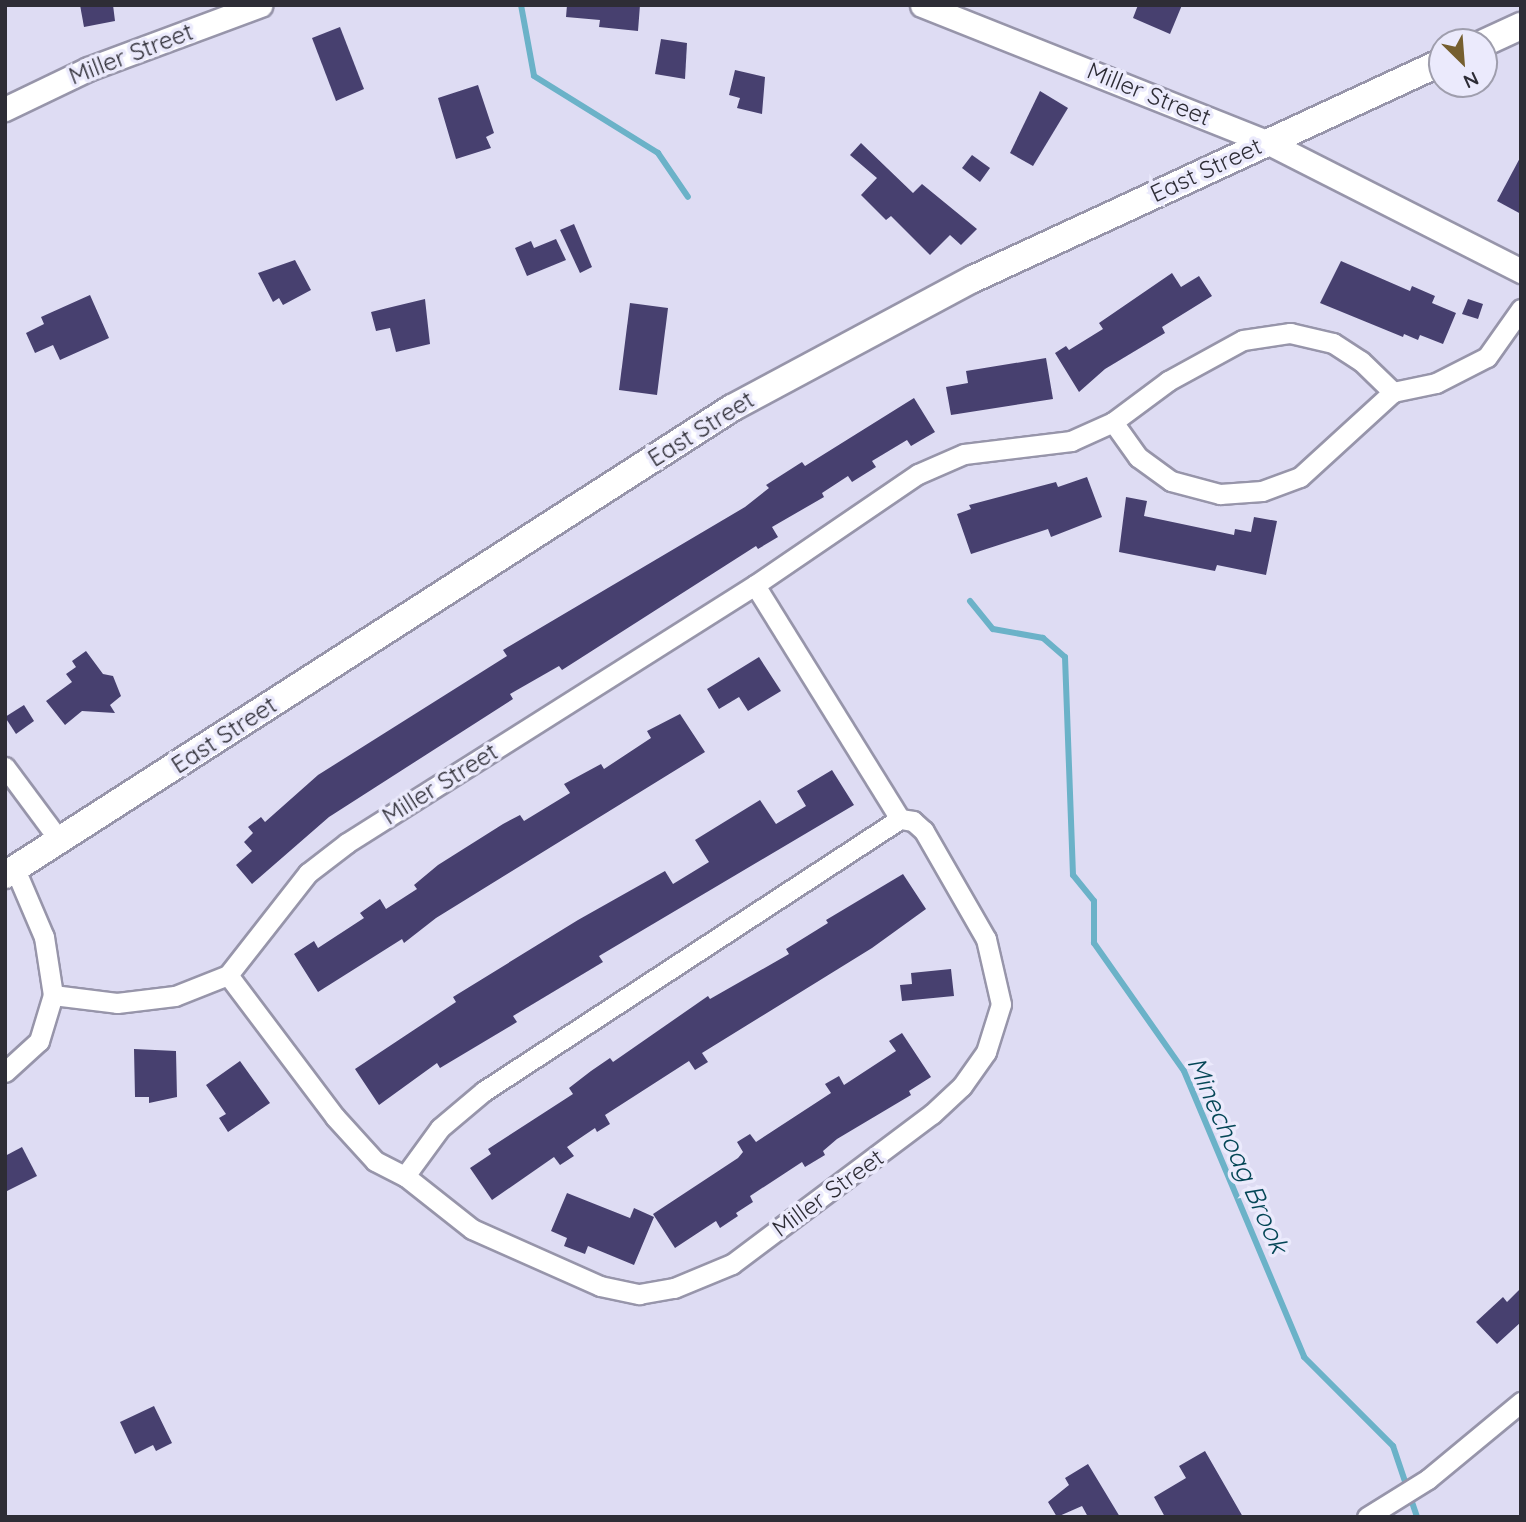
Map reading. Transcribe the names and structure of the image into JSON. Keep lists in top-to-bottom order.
{
  "streets": {
    "main road": ["East Street"],
    "street": ["Miller Street"]
  },
  "crossings": [
    ["Miller Street", "East Street"]
  ],
  "water": ["Minechoag Brook"],
  "north": "bottom right"
}
